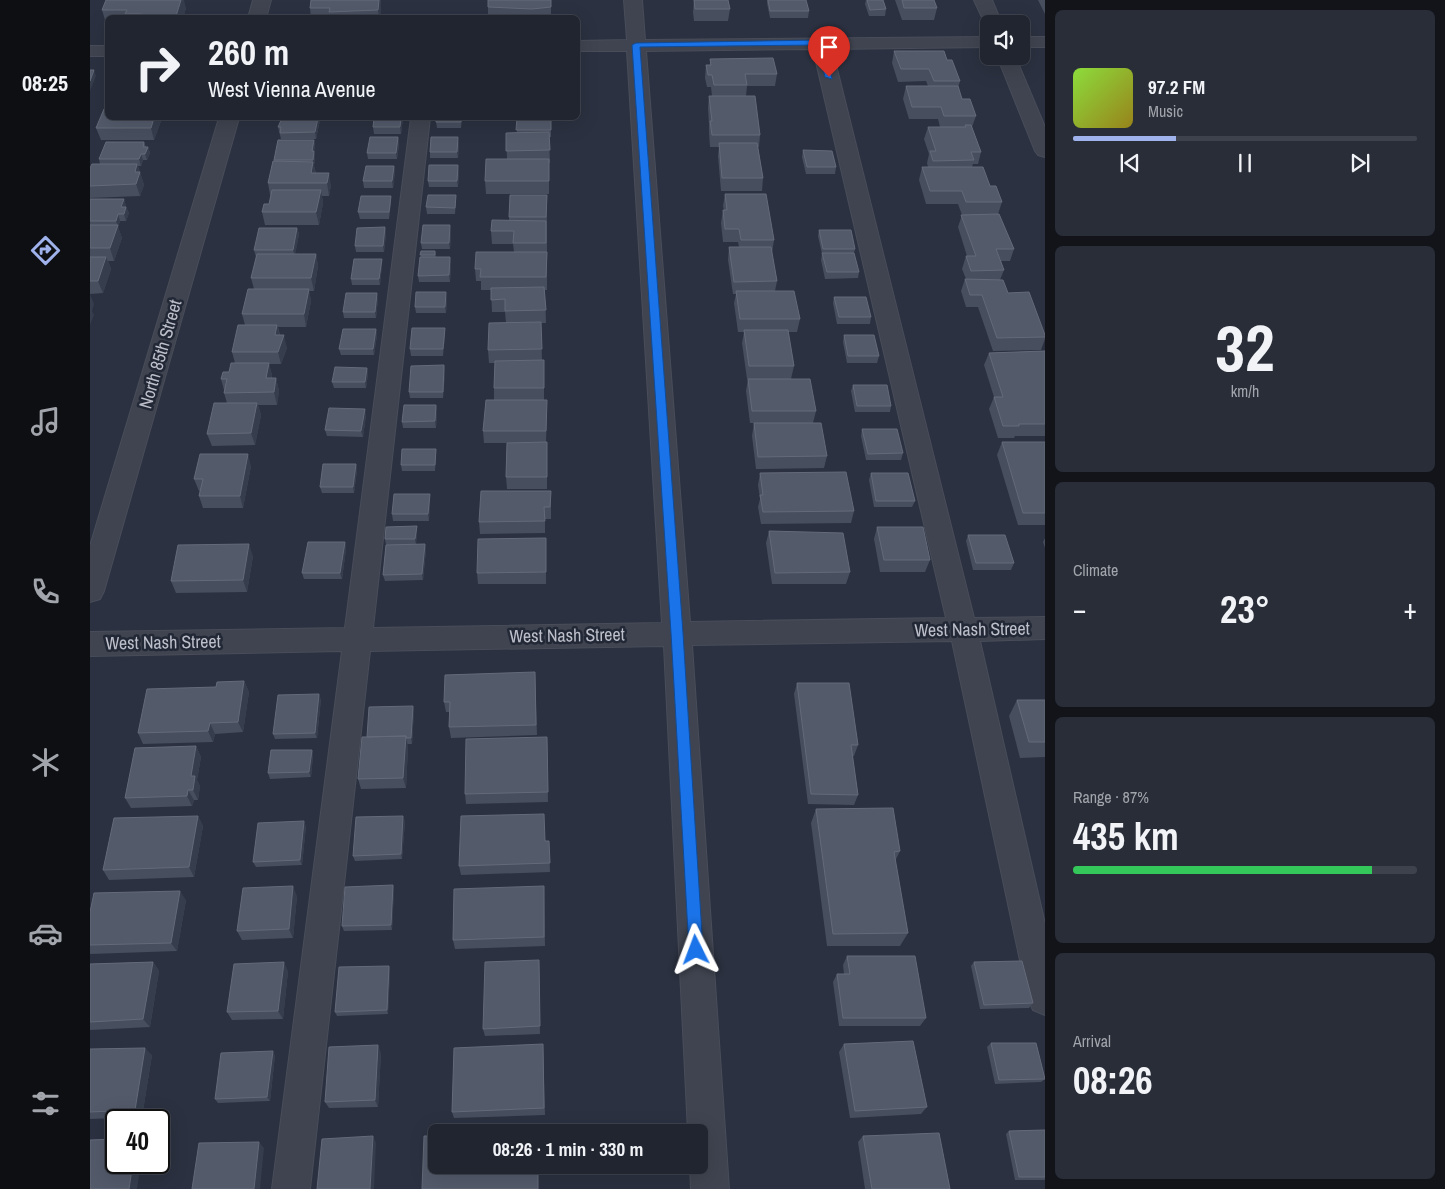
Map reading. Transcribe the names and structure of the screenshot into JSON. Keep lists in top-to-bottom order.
{
  "streets": {
    "street": ["North 85th Street", "West Nash Street"]
  },
  "page": {
    "tabs": "08:25",
    "turn": ["260 m", "West Vienna Avenue"],
    "song": ["97.2 FM", "Music"],
    "tile": [
      ["32", "km/h"],
      "Climate",
      ["Range · 87%", "435 km"],
      ["Arrival", "08:26"]
    ],
    "heat": ["−", "23°", "+"],
    "limit": "40",
    "trip": "08:26 · 1 min · 330 m"
  }
}
